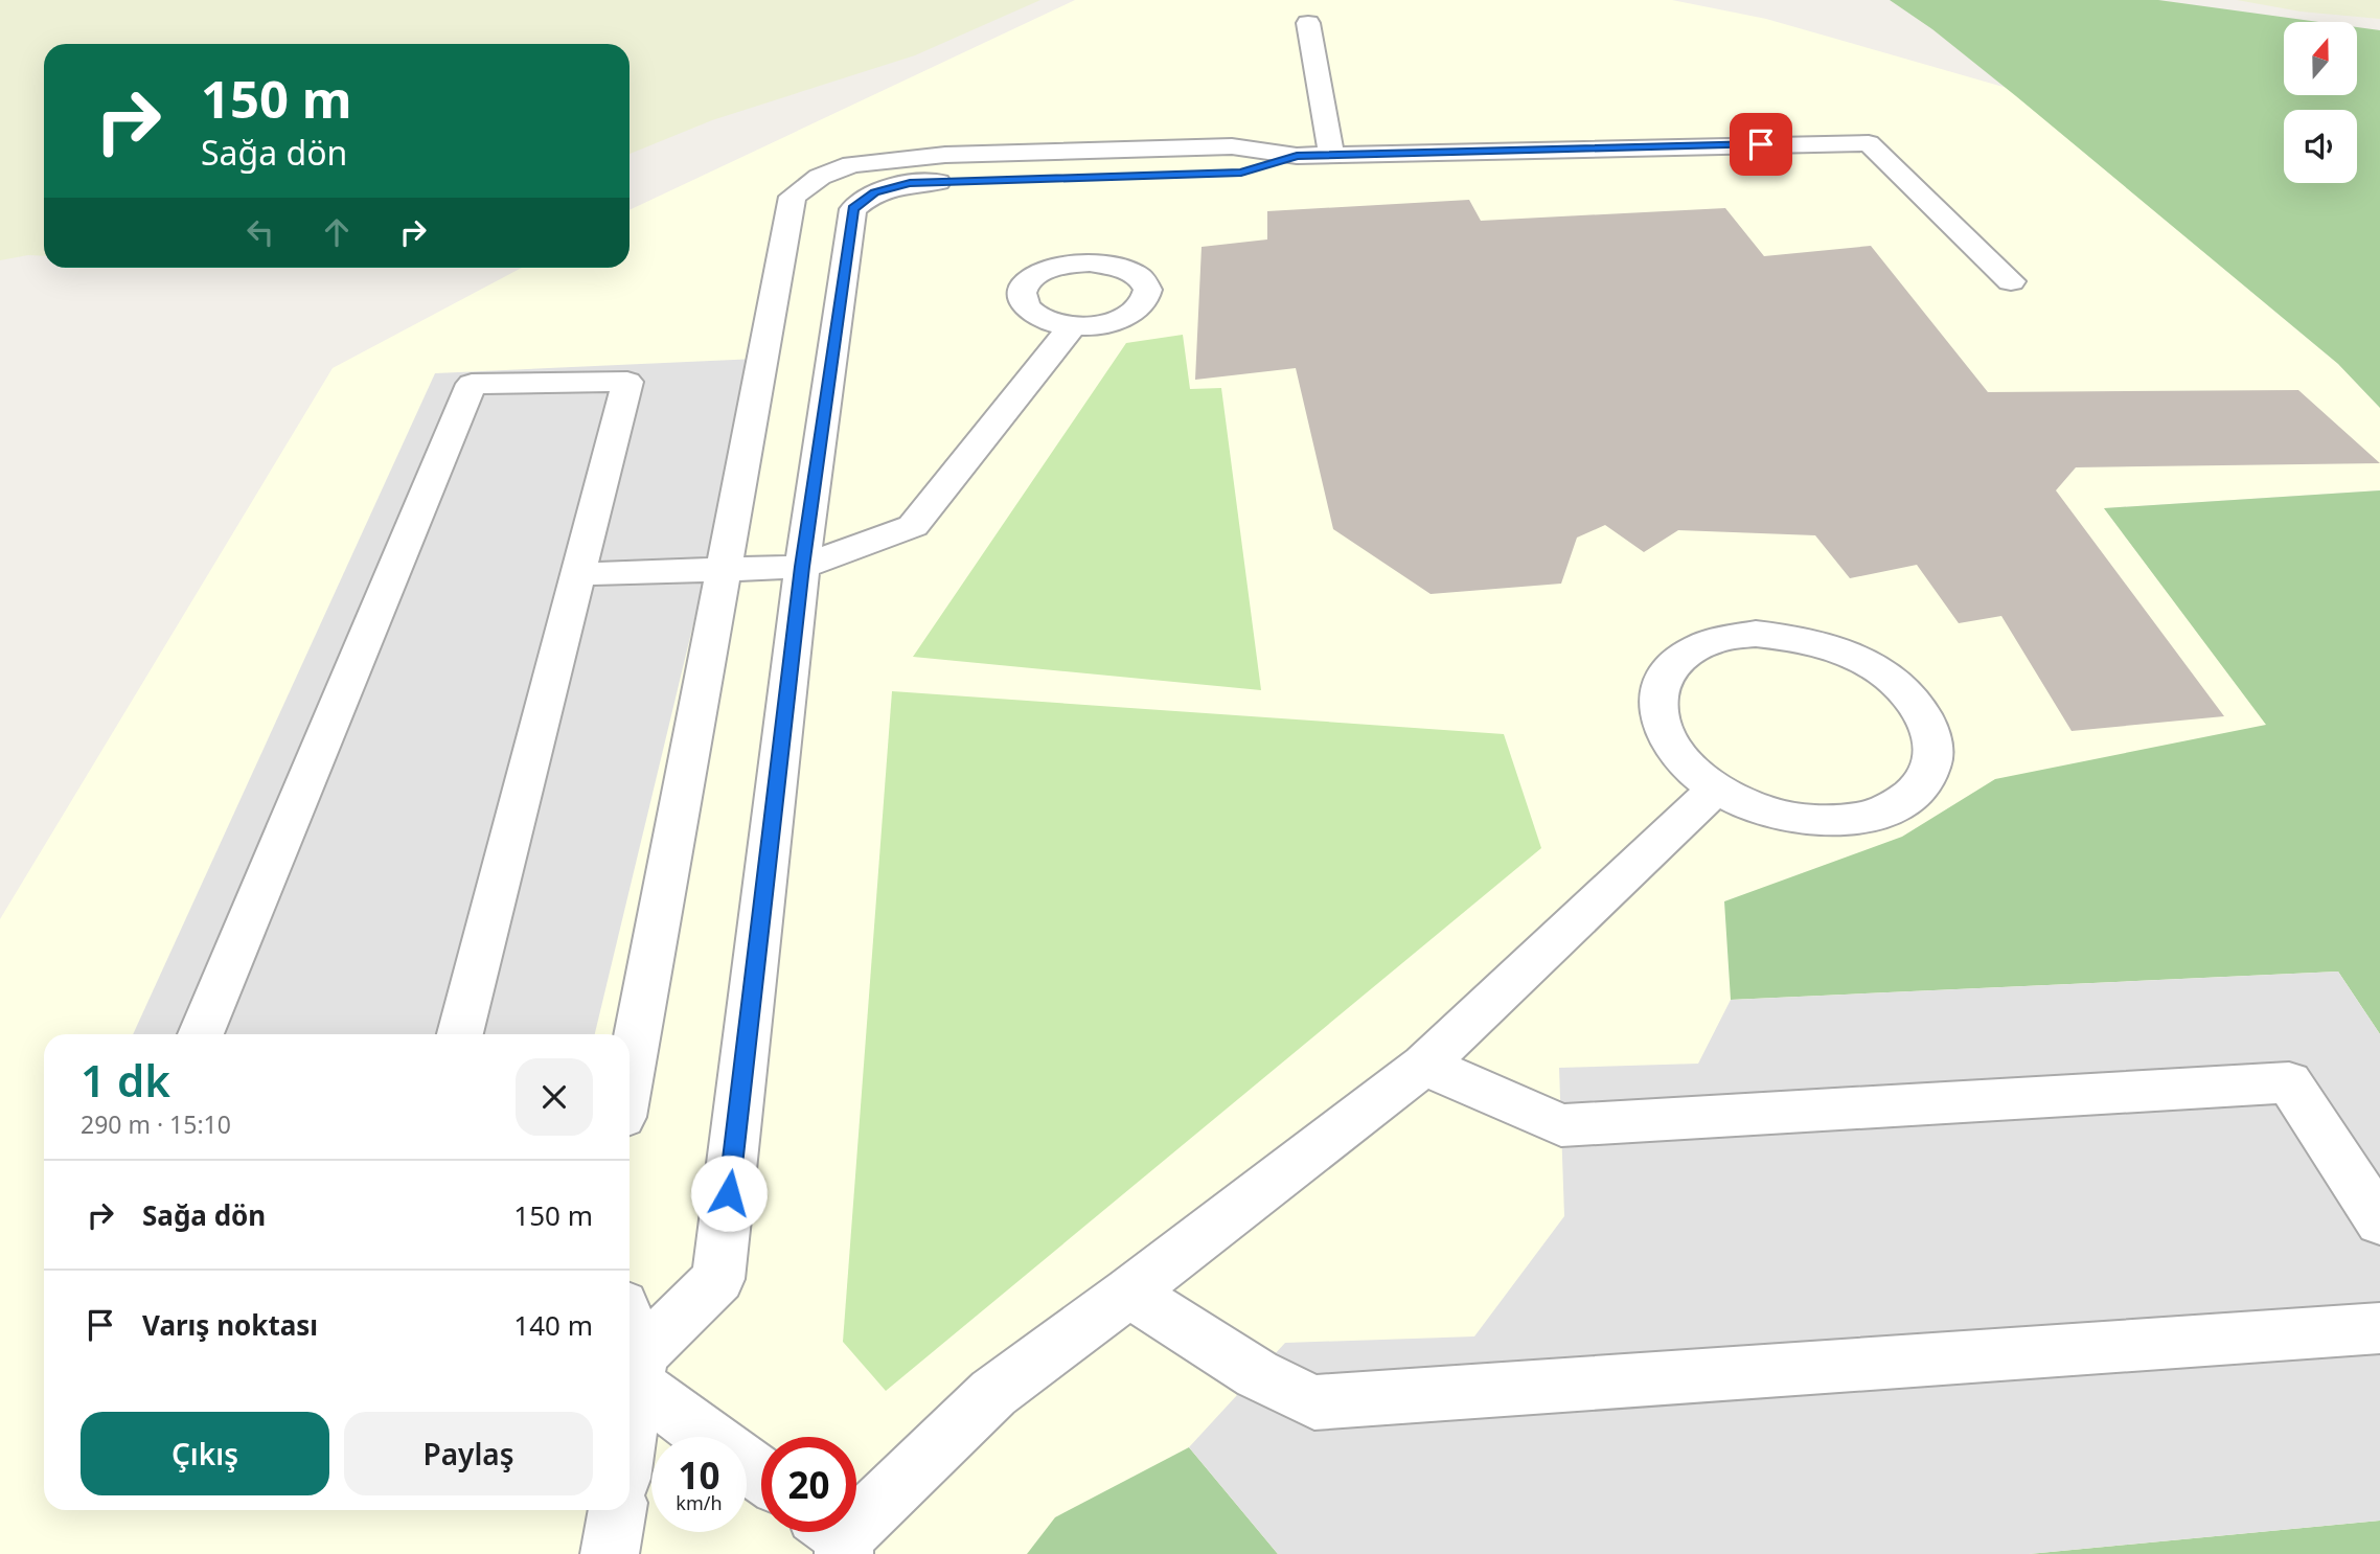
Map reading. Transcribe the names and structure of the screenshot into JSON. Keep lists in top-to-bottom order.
{
  "north": "top",
  "page": {
    "turn": ["150 m", "Sağa dön"],
    "heading": ["1 dk", "290 m · 15:10"],
    "list": [
      {
        "name": "Sağa dön",
        "value": "150 m"
      },
      {
        "name": "Varış noktası",
        "value": "140 m"
      }
    ],
    "buttons": ["Çıkış", "Paylaş"],
    "speed": "10 km/h",
    "limit": "20"
  }
}
